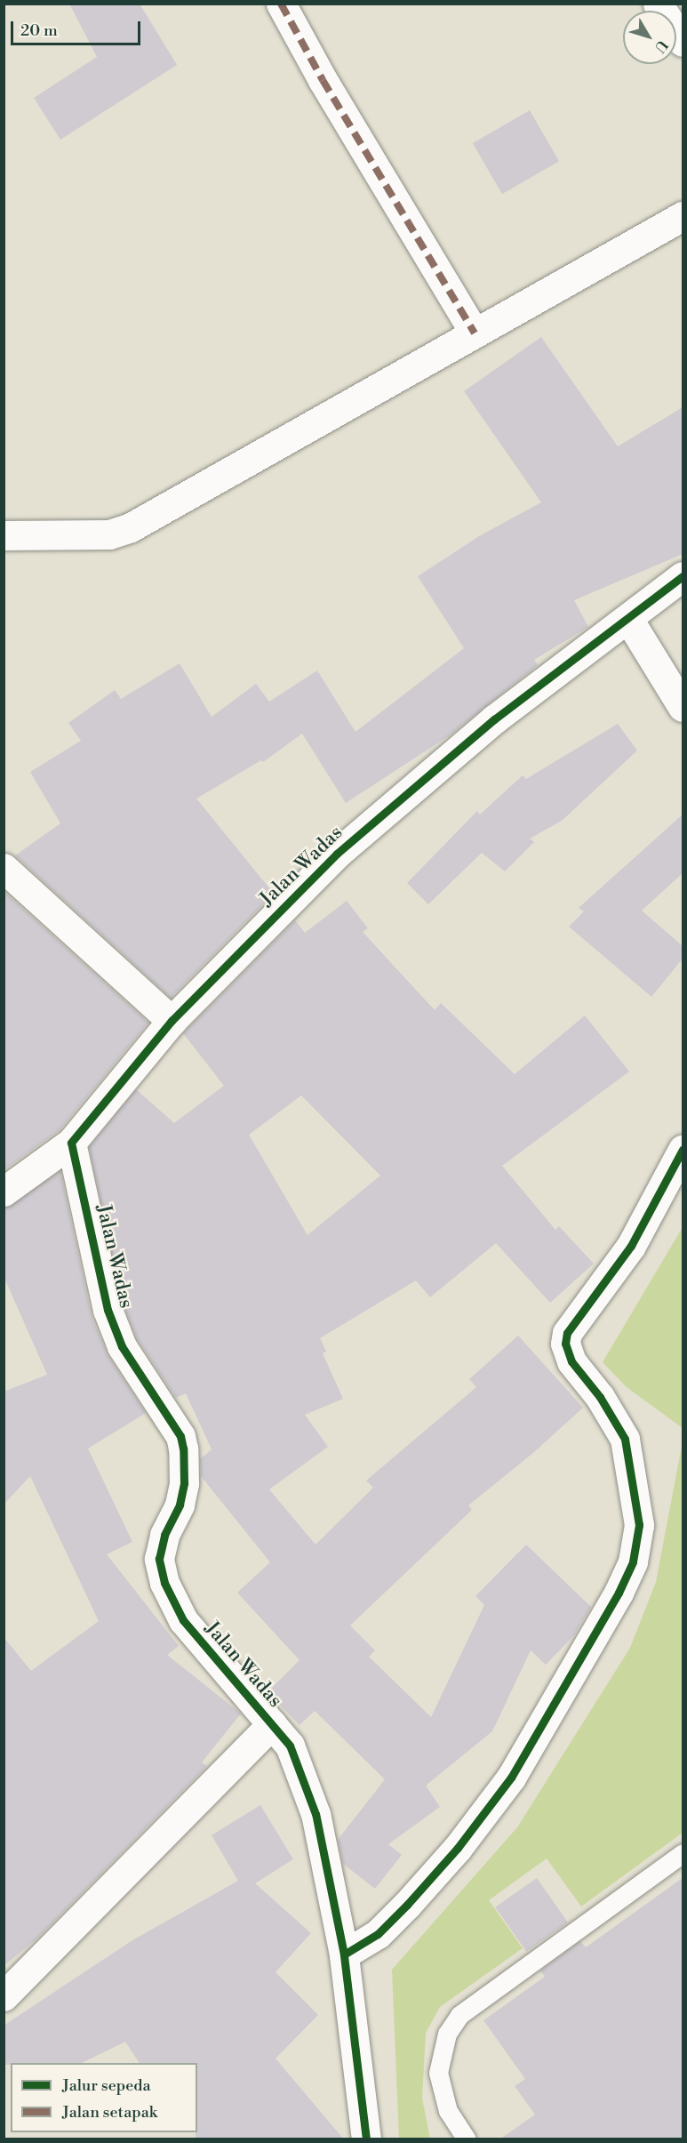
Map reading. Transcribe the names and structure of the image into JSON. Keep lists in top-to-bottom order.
{
  "streets": {
    "street": ["Jalan Wadas"]
  },
  "legend": ["Jalur sepeda", "Jalan setapak"],
  "scale_bar": "20 m",
  "north": "bottom right"
}
